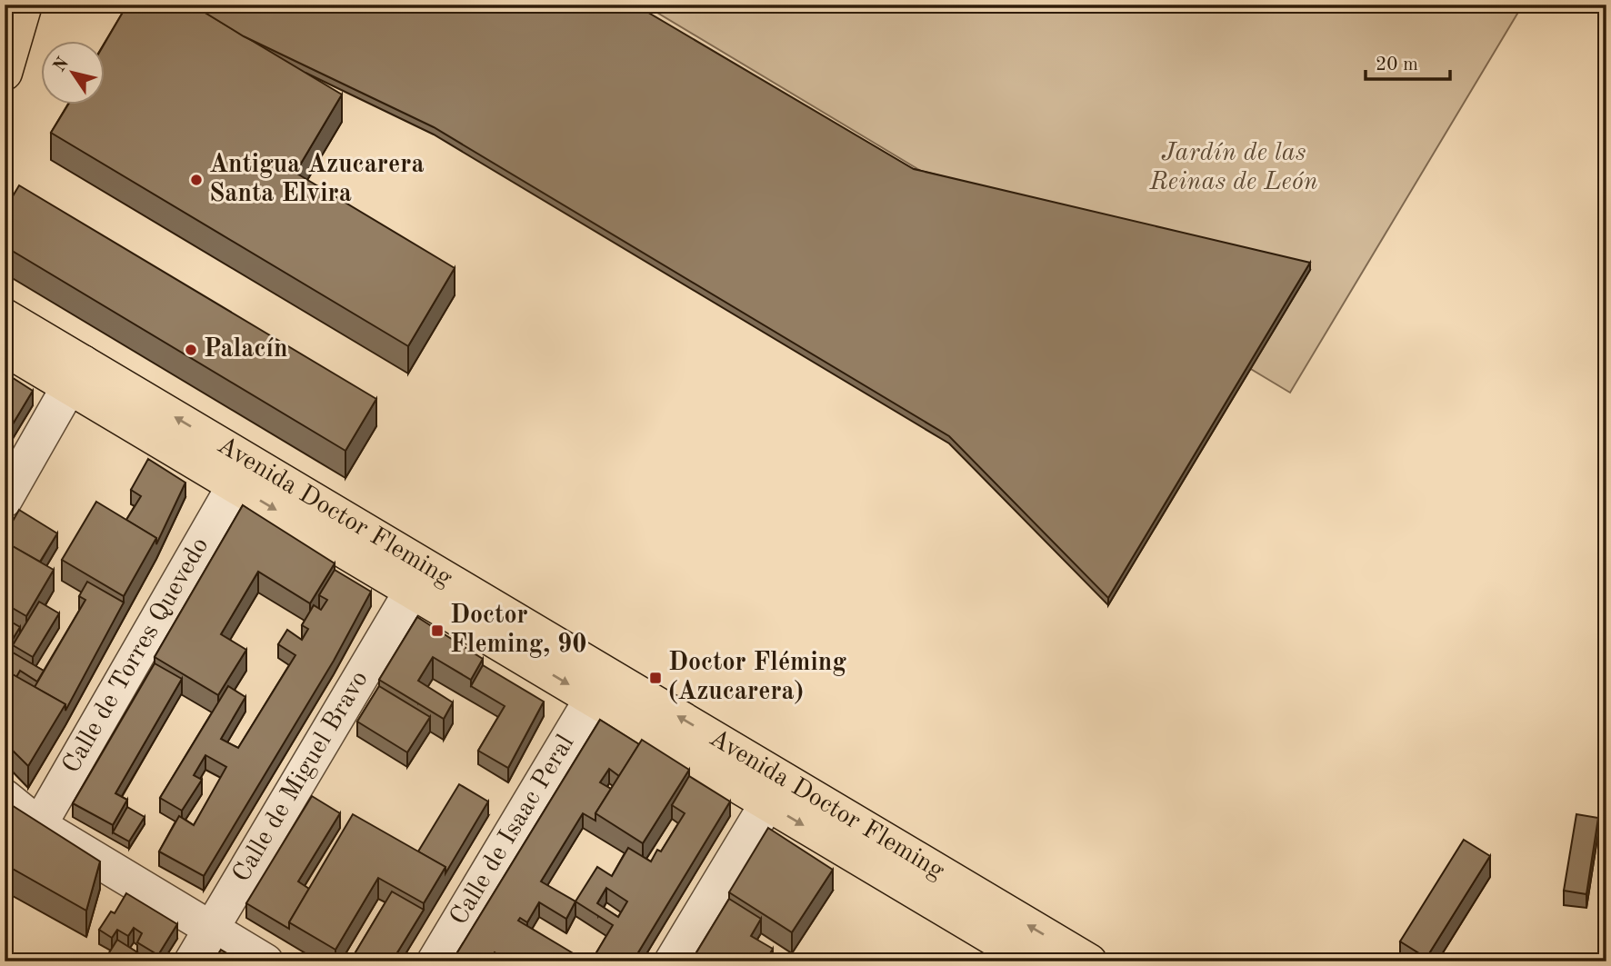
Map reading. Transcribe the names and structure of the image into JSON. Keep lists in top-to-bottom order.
{
  "streets": {
    "main road": ["Avenida Doctor Fleming"],
    "street": ["Calle de Torres Quevedo", "Calle de Miguel Bravo", "Calle de Isaac Peral"]
  },
  "crossings": [
    ["Avenida Doctor Fleming", "Calle de Torres Quevedo"],
    ["Avenida Doctor Fleming", "Calle de Miguel Bravo"],
    ["Avenida Doctor Fleming", "Calle de Isaac Peral"]
  ],
  "parks": ["Jardín de las Reinas de León"],
  "places": {
    "other": ["Antigua Azucarera Santa Elvira", "Palacín"],
    "transit": ["Doctor Fleming, 90", "Doctor Fléming (Azucarera)"]
  },
  "scale_bar": "20 m",
  "north": "top left"
}
